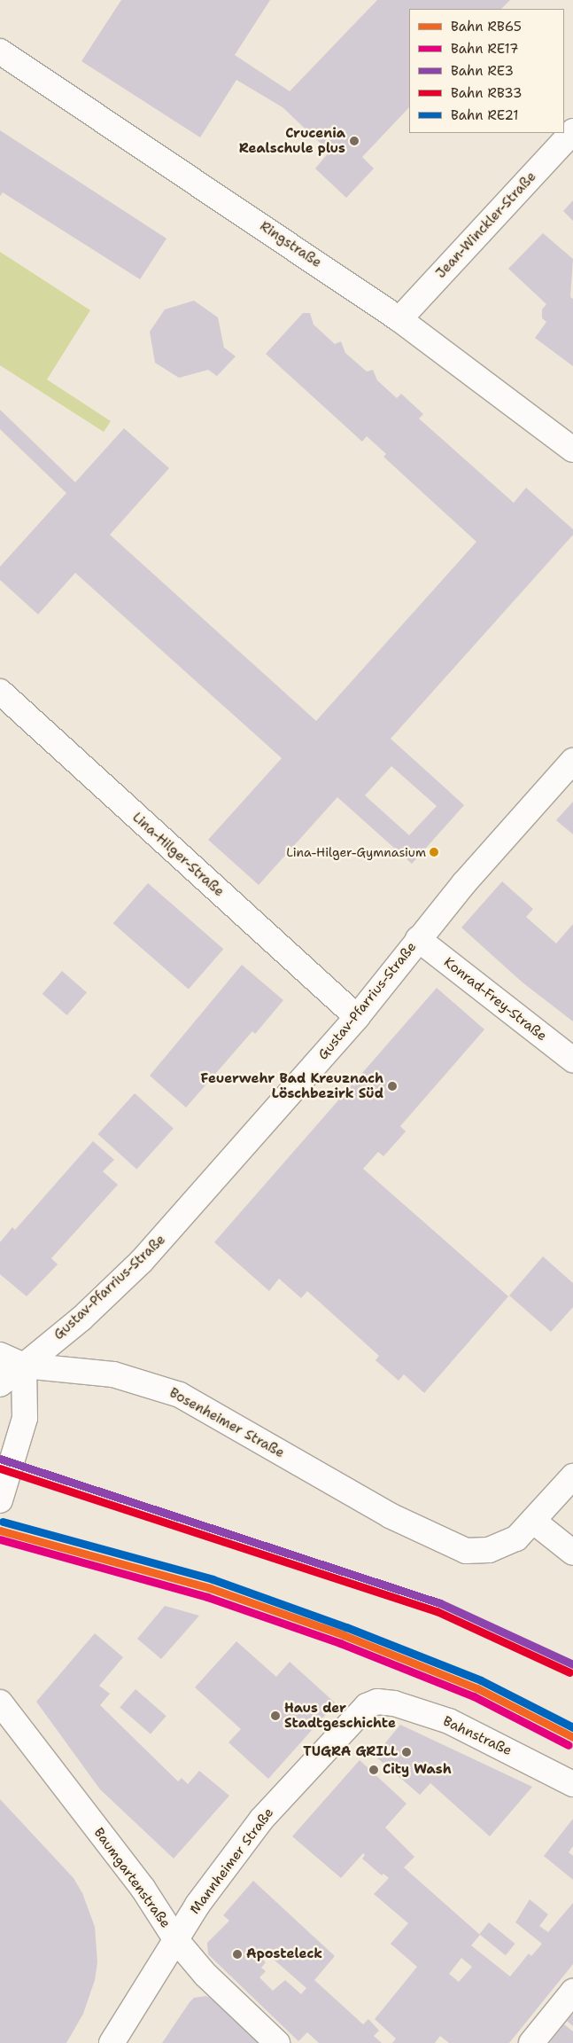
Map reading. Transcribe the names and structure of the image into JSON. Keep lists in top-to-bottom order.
{
  "streets": {
    "street": [
      "Jean-Winckler-Straße",
      "Ringstraße",
      "Lina-Hilger-Straße",
      "Konrad-Frey-Straße",
      "Gustav-Pfarrius-Straße",
      "Bosenheimer Straße",
      "Bahnstraße",
      "Mannheimer Straße",
      "Baumgartenstraße"
    ]
  },
  "crossings": [
    ["Jean-Winckler-Straße", "Ringstraße"],
    ["Lina-Hilger-Straße", "Gustav-Pfarrius-Straße"],
    ["Konrad-Frey-Straße", "Gustav-Pfarrius-Straße"],
    ["Gustav-Pfarrius-Straße", "Bosenheimer Straße"],
    ["Bahnstraße", "Mannheimer Straße"],
    ["Mannheimer Straße", "Baumgartenstraße"]
  ],
  "places": [
    "Crucenia Realschule plus",
    "Lina-Hilger-Gymnasium",
    "Feuerwehr Bad Kreuznach Löschbezirk Süd",
    "Haus der Stadtgeschichte",
    "TUGRA GRILL",
    "City Wash",
    "Aposteleck"
  ],
  "lines": [
    "rail line RE3",
    "rail line RB33",
    "rail line RE21",
    "rail line RB65",
    "rail line RE17"
  ],
  "legend": [
    "Bahn RB65",
    "Bahn RE17",
    "Bahn RE3",
    "Bahn RB33",
    "Bahn RE21"
  ]
}
